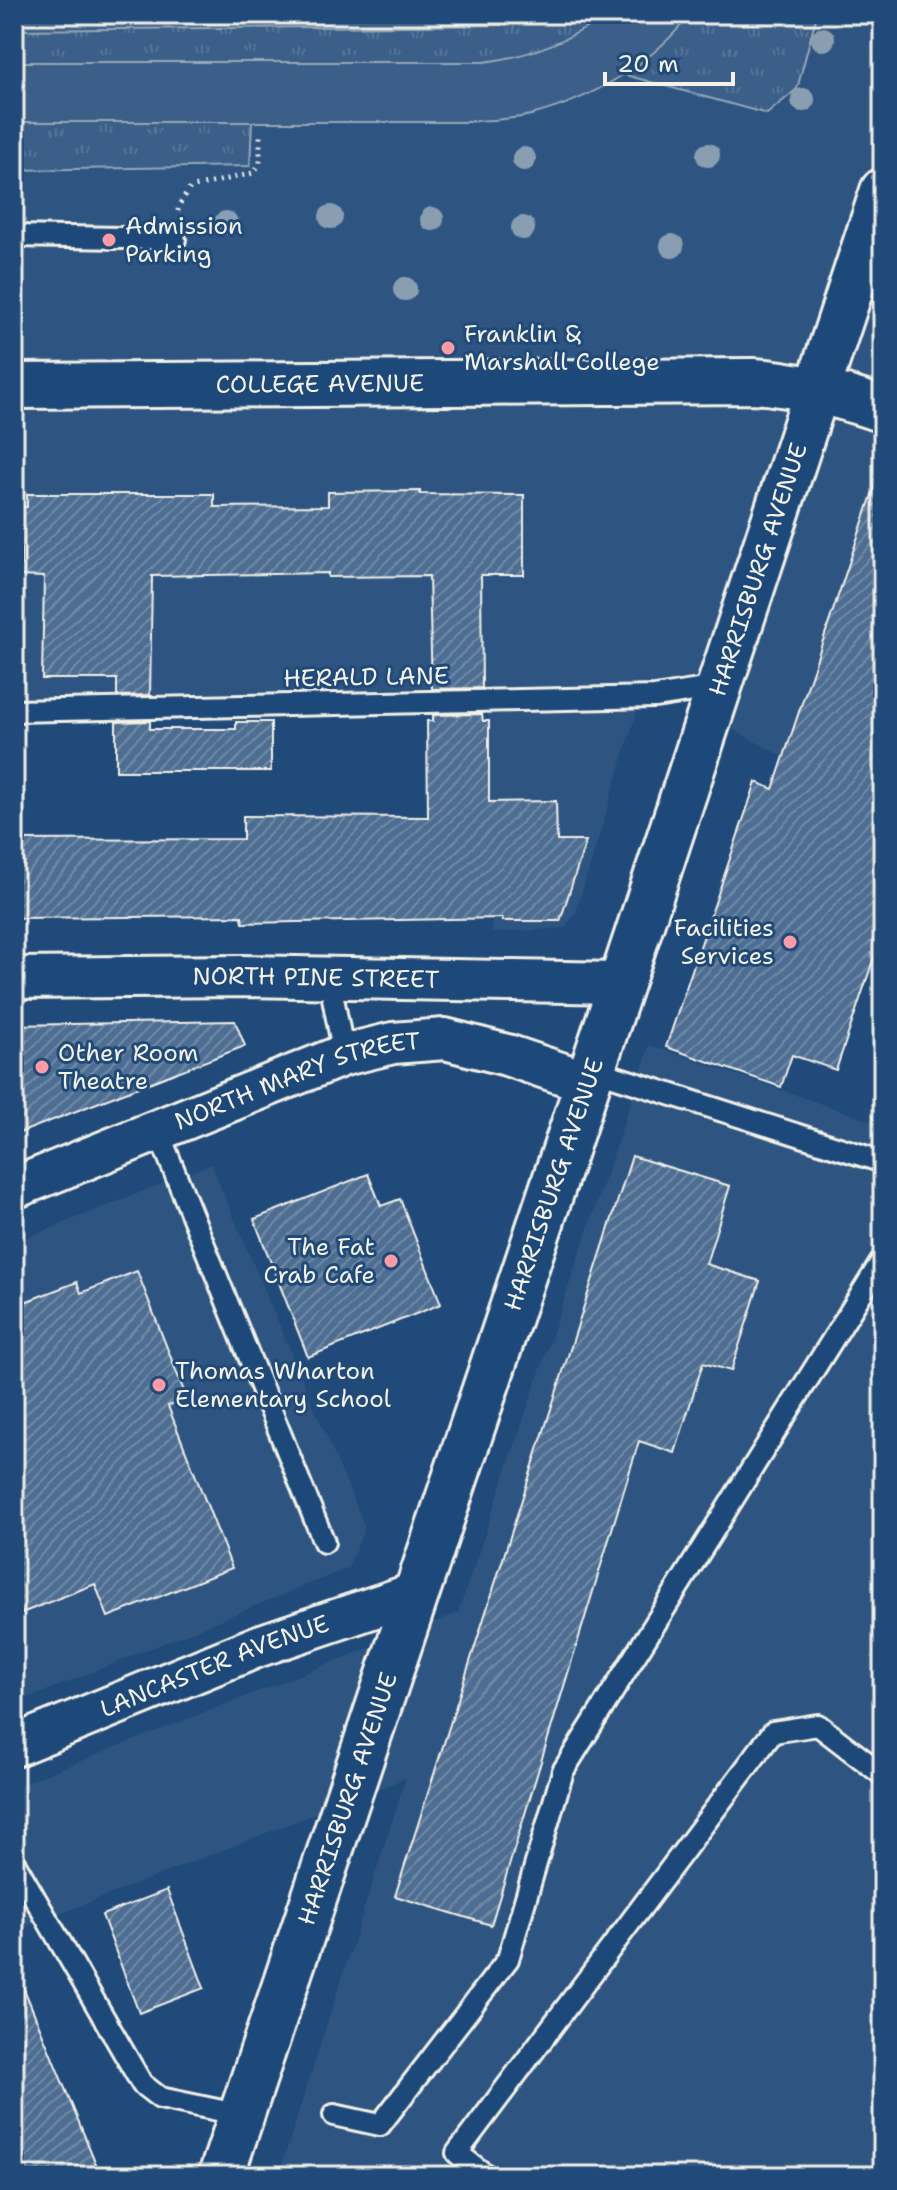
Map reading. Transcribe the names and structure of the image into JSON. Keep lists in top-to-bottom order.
{
  "streets": {
    "main road": ["COLLEGE AVENUE", "HARRISBURG AVENUE"],
    "street": ["NORTH PINE STREET", "NORTH MARY STREET", "LANCASTER AVENUE"],
    "lane": ["HERALD LANE"]
  },
  "crossings": [
    ["COLLEGE AVENUE", "HARRISBURG AVENUE"],
    ["HARRISBURG AVENUE", "HERALD LANE"],
    ["HARRISBURG AVENUE", "NORTH PINE STREET"],
    ["HARRISBURG AVENUE", "NORTH MARY STREET"],
    ["HARRISBURG AVENUE", "LANCASTER AVENUE"]
  ],
  "places": [
    "Admission Parking",
    "Franklin & Marshall College",
    "Facilities Services",
    "Other Room Theatre",
    "The Fat Crab Cafe",
    "Thomas Wharton Elementary School"
  ],
  "scale_bar": "20 m"
}
